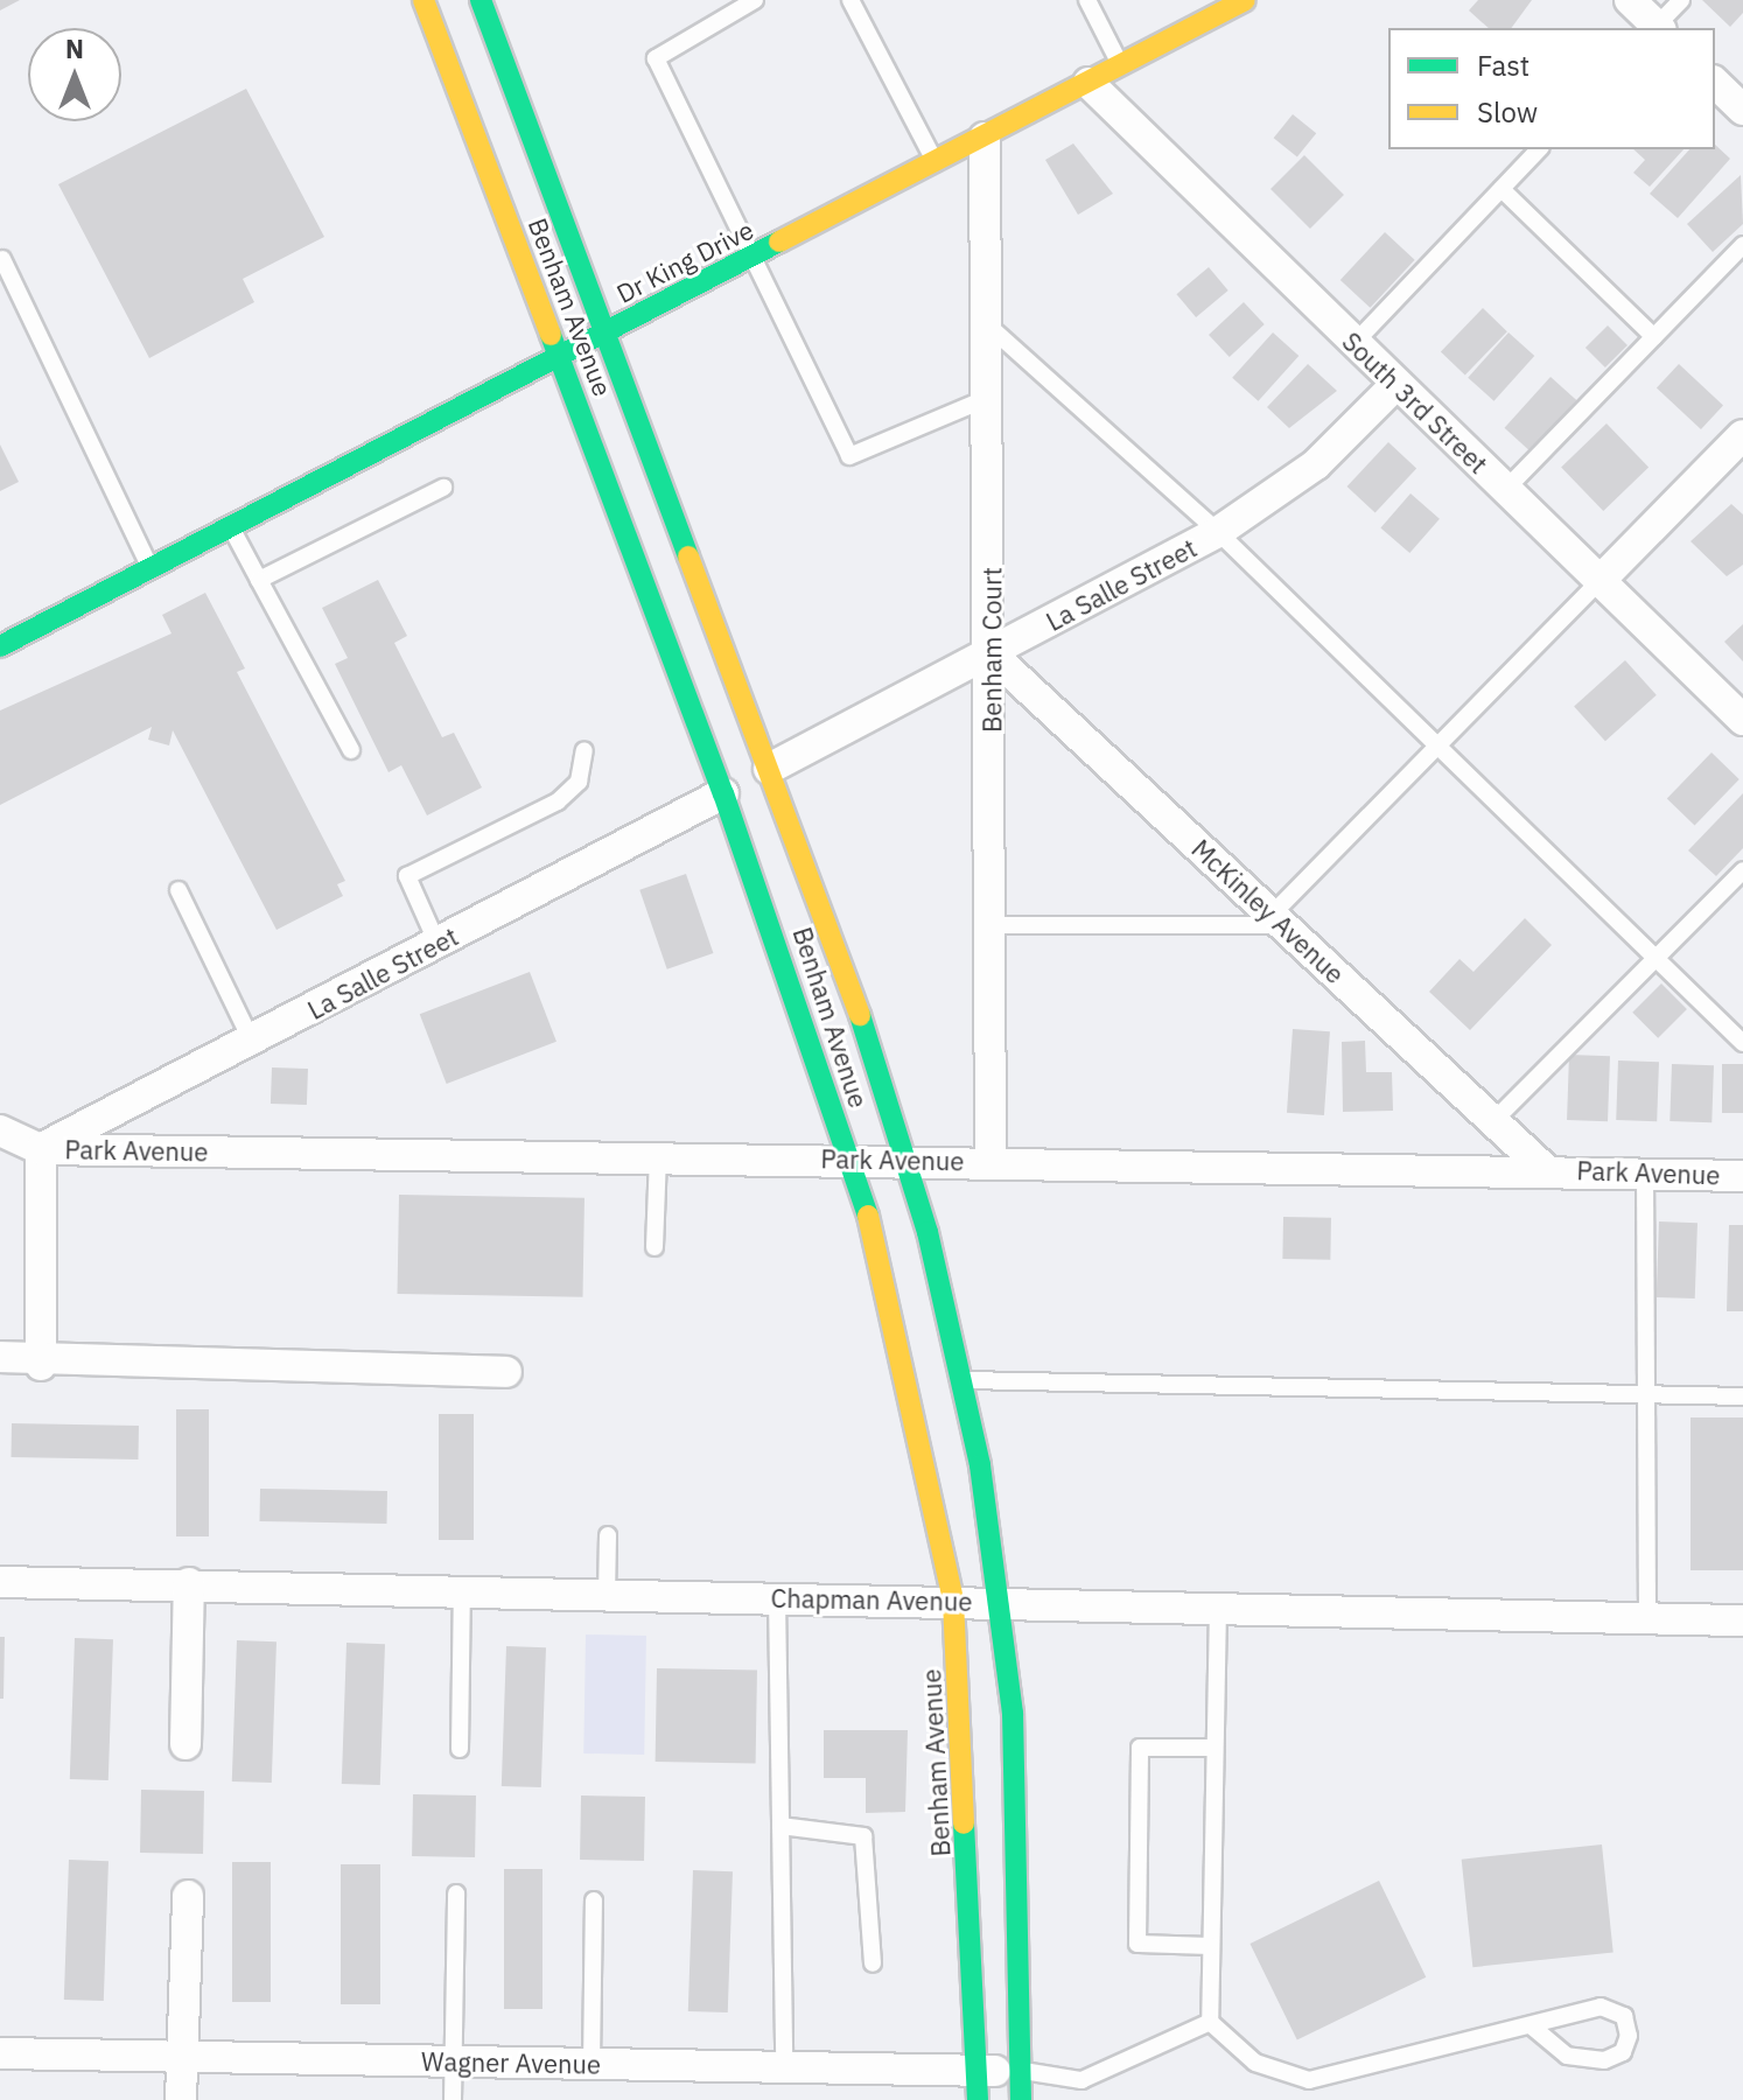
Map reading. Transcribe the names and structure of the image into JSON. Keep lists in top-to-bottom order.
{
  "streets": {
    "main road": ["Dr King Drive", "Benham Avenue"],
    "street": [
      "South 3rd Street",
      "La Salle Street",
      "Benham Court",
      "McKinley Avenue",
      "Park Avenue",
      "Chapman Avenue",
      "Wagner Avenue"
    ]
  },
  "crossings": [
    ["Dr King Drive", "Benham Avenue"],
    ["Dr King Drive", "South 3rd Street"],
    ["Dr King Drive", "Benham Court"],
    ["Benham Avenue", "La Salle Street"],
    ["Benham Avenue", "Park Avenue"],
    ["Benham Avenue", "Chapman Avenue"],
    ["Benham Avenue", "Wagner Avenue"],
    ["South 3rd Street", "La Salle Street"],
    ["La Salle Street", "Benham Court"],
    ["La Salle Street", "McKinley Avenue"],
    ["La Salle Street", "Park Avenue"],
    ["Benham Court", "McKinley Avenue"],
    ["Benham Court", "Park Avenue"],
    ["McKinley Avenue", "Park Avenue"]
  ],
  "legend": ["Fast", "Slow"],
  "north": "top"
}
